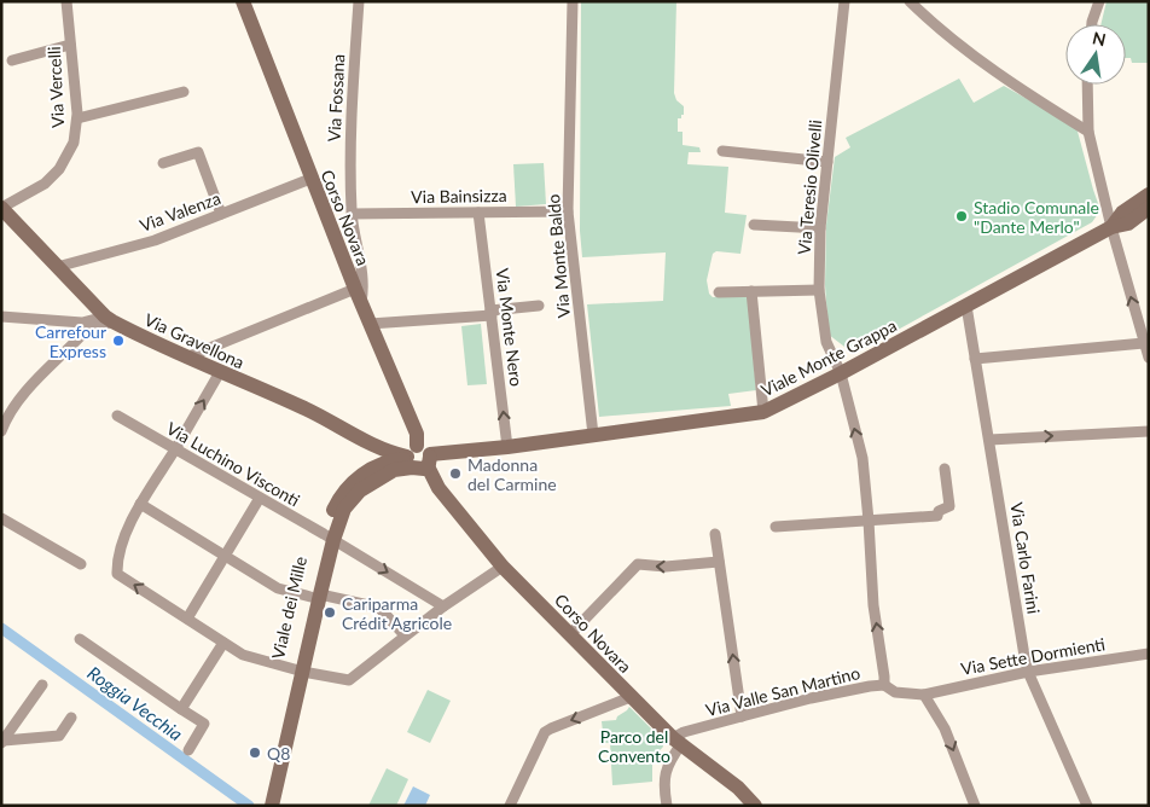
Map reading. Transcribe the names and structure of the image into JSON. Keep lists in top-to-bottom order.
{
  "streets": {
    "street": [
      "Via Vercelli",
      "Via Fossana",
      "Via Teresio Olivelli",
      "Via Bainsizza",
      "Via Valenza",
      "Corso Novara",
      "Via Monte Baldo",
      "Via Monte Nero",
      "Via Gravellona",
      "Viale Monte Grappa",
      "Via Luchino Visconti",
      "Via Carlo Farini",
      "Viale dei Mille",
      "Via Sette Dormienti",
      "Via Valle San Martino"
    ]
  },
  "crossings": [
    ["Via Vercelli", "Via Gravellona"],
    ["Via Fossana", "Via Bainsizza"],
    ["Via Fossana", "Corso Novara"],
    ["Via Teresio Olivelli", "Viale Monte Grappa"],
    ["Via Teresio Olivelli", "Via Valle San Martino"],
    ["Via Bainsizza", "Via Monte Baldo"],
    ["Via Bainsizza", "Via Monte Nero"],
    ["Via Valenza", "Corso Novara"],
    ["Via Valenza", "Via Gravellona"],
    ["Corso Novara", "Via Gravellona"],
    ["Corso Novara", "Viale Monte Grappa"],
    ["Corso Novara", "Viale dei Mille"],
    ["Corso Novara", "Via Valle San Martino"],
    ["Via Monte Baldo", "Viale Monte Grappa"],
    ["Via Monte Nero", "Viale Monte Grappa"],
    ["Via Gravellona", "Viale Monte Grappa"],
    ["Via Gravellona", "Viale dei Mille"],
    ["Viale Monte Grappa", "Via Carlo Farini"],
    ["Viale Monte Grappa", "Viale dei Mille"],
    ["Via Luchino Visconti", "Viale dei Mille"],
    ["Via Carlo Farini", "Via Sette Dormienti"],
    ["Via Sette Dormienti", "Via Valle San Martino"]
  ],
  "one_way": ["Via Teresio Olivelli", "Via Monte Nero"],
  "water": ["Roggia Vecchia"],
  "parks": ["Parco del Convento"],
  "places": [
    "Stadio Comunale \"Dante Merlo\"",
    "Carrefour Express",
    "Madonna del Carmine",
    "Cariparma Crédit Agricole",
    "Q8"
  ],
  "north": "top"
}
